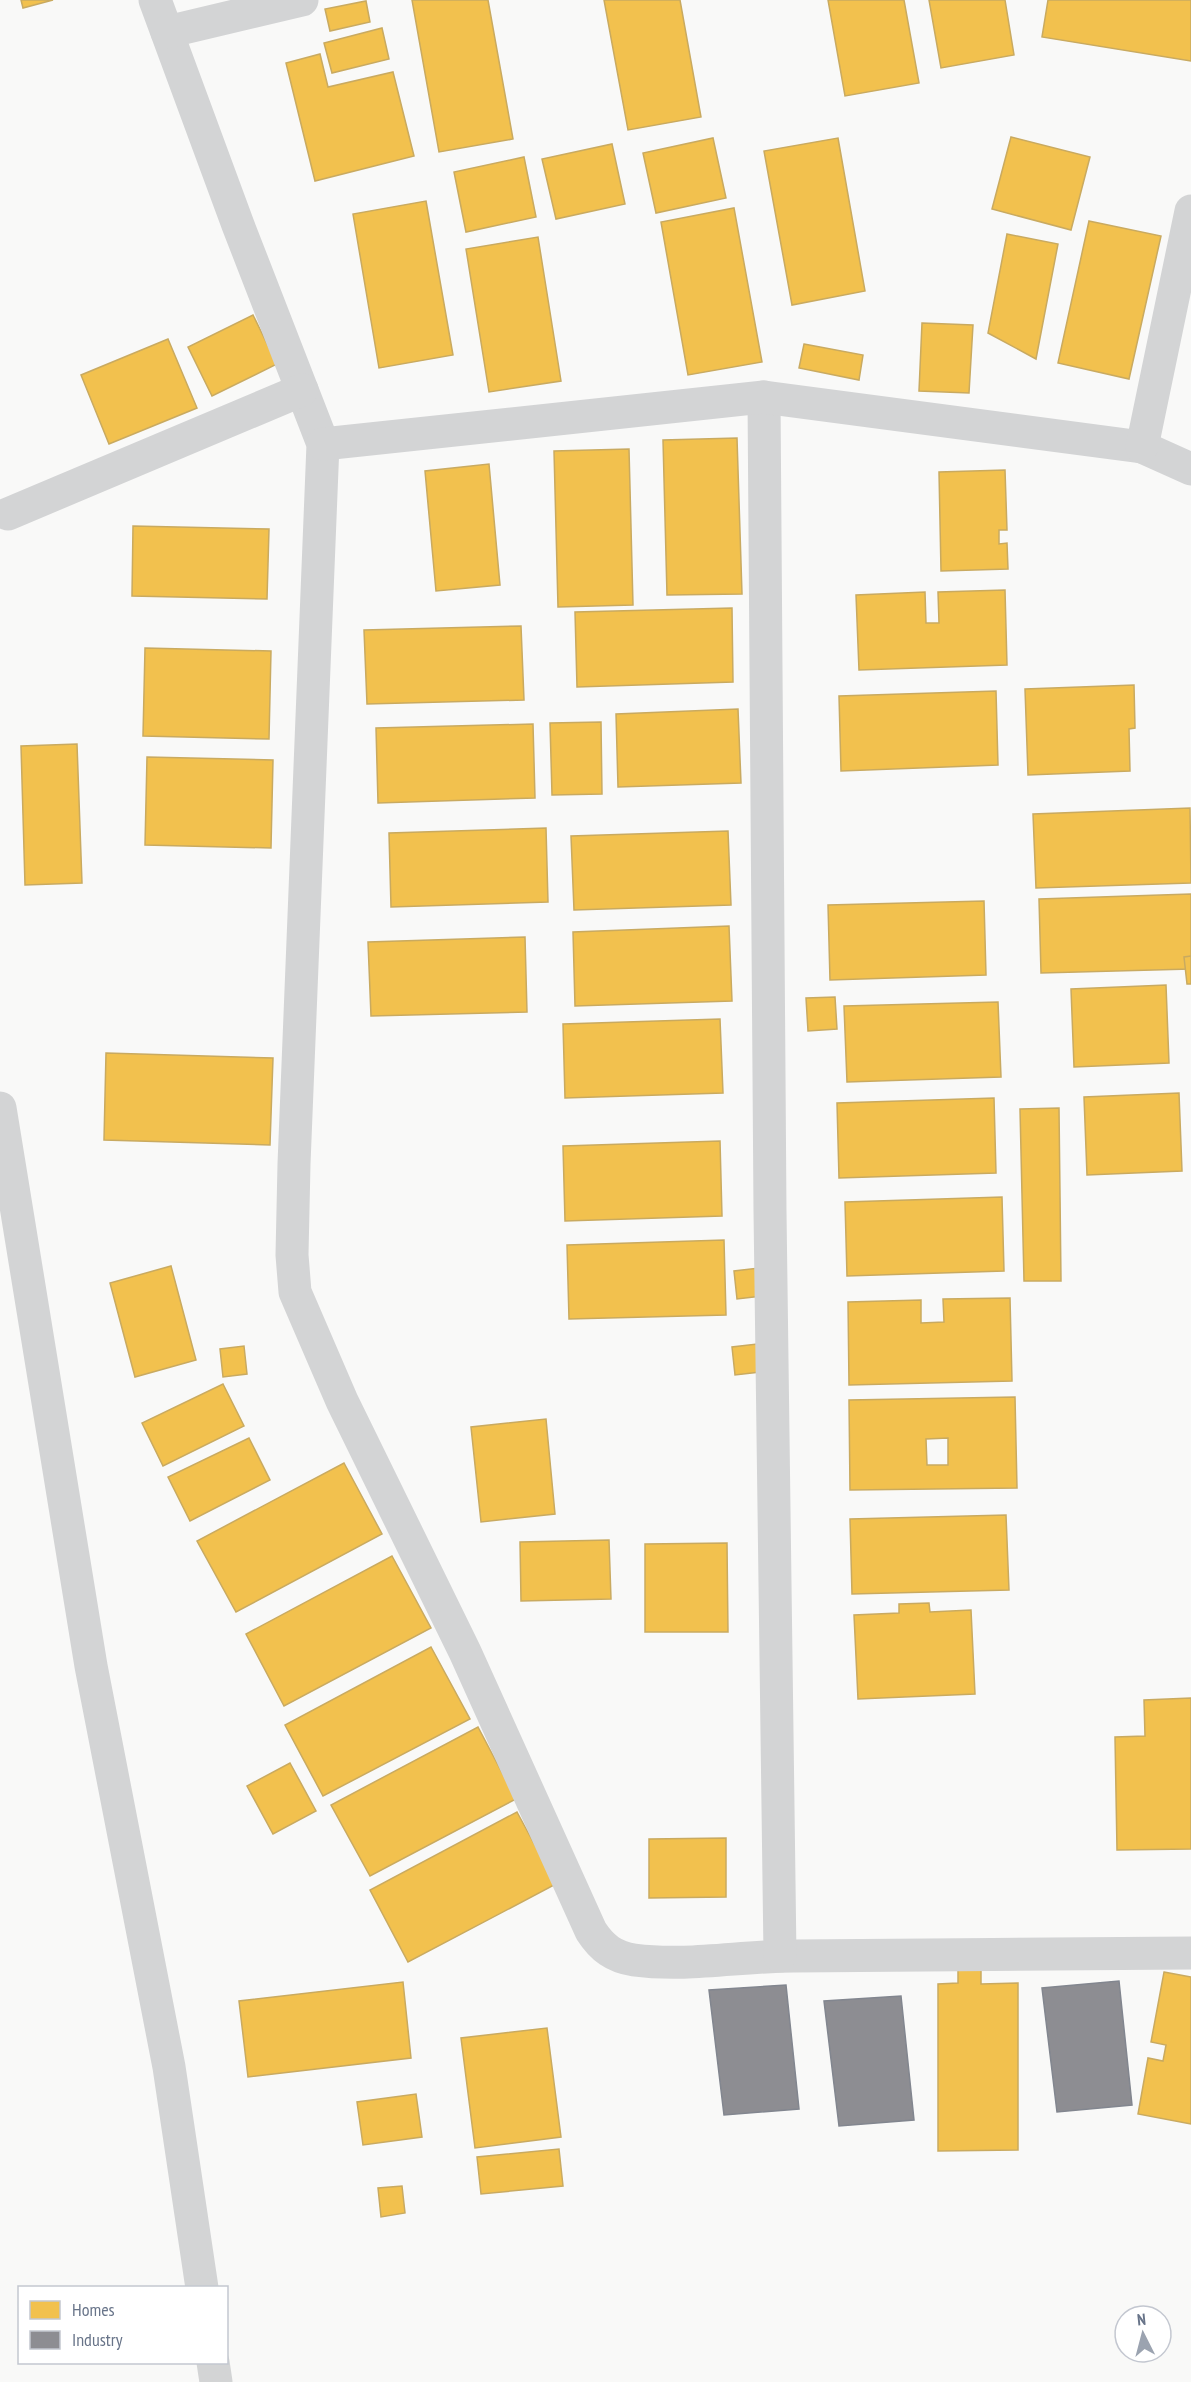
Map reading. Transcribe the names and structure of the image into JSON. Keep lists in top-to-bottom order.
{
  "legend": ["Homes", "Industry"],
  "north": "top"
}
